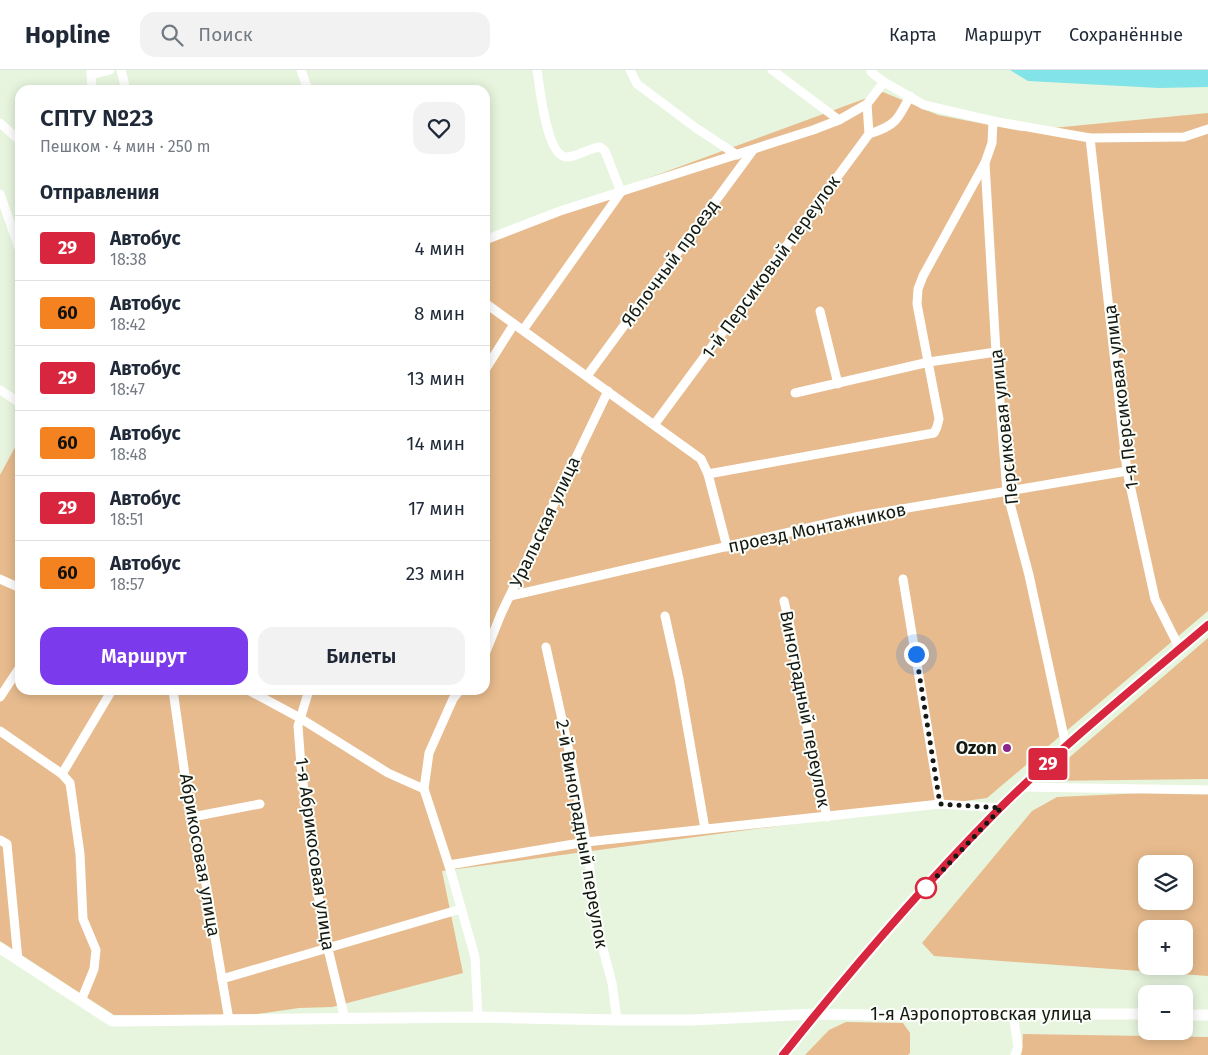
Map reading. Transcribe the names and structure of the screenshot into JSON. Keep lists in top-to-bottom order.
{
  "streets": {
    "street": [
      "Яблочный проезд",
      "1-й Персиковый переулок",
      "1-я Персиковая улица",
      "Персиковая улица",
      "Уральская улица",
      "проезд Монтажников",
      "Виноградный переулок",
      "2-й Виноградный переулок",
      "1-я Абрикосовая улица",
      "Абрикосовая улица",
      "1-я Аэропортовская улица"
    ]
  },
  "crossings": [
    ["1-я Персиковая улица", "проезд Монтажников"],
    ["Персиковая улица", "проезд Монтажников"],
    ["Уральская улица", "проезд Монтажников"],
    ["2-й Виноградный переулок", "1-я Аэропортовская улица"],
    ["1-я Абрикосовая улица", "1-я Аэропортовская улица"],
    ["Абрикосовая улица", "1-я Аэропортовская улица"]
  ],
  "places": ["Ozon"],
  "lines": ["bus line 29"],
  "page": {
    "header": "Hopline",
    "search": "Поиск",
    "nav": ["Карта", "Маршрут", "Сохранённые"],
    "on_map": "29",
    "heading": [
      ["СПТУ №23", "Пешком · 4 мин · 250 m"],
      "Отправления"
    ],
    "list": [
      {
        "mark": "29",
        "name": "Автобус",
        "note": "18:38",
        "value": "4 мин"
      },
      {
        "mark": "60",
        "name": "Автобус",
        "note": "18:42",
        "value": "8 мин"
      },
      {
        "mark": "29",
        "name": "Автобус",
        "note": "18:47",
        "value": "13 мин"
      },
      {
        "mark": "60",
        "name": "Автобус",
        "note": "18:48",
        "value": "14 мин"
      },
      {
        "mark": "29",
        "name": "Автобус",
        "note": "18:51",
        "value": "17 мин"
      },
      {
        "mark": "60",
        "name": "Автобус",
        "note": "18:57",
        "value": "23 мин"
      }
    ],
    "buttons": ["Маршрут", "Билеты"],
    "map_buttons": ["+", "−"]
  }
}
